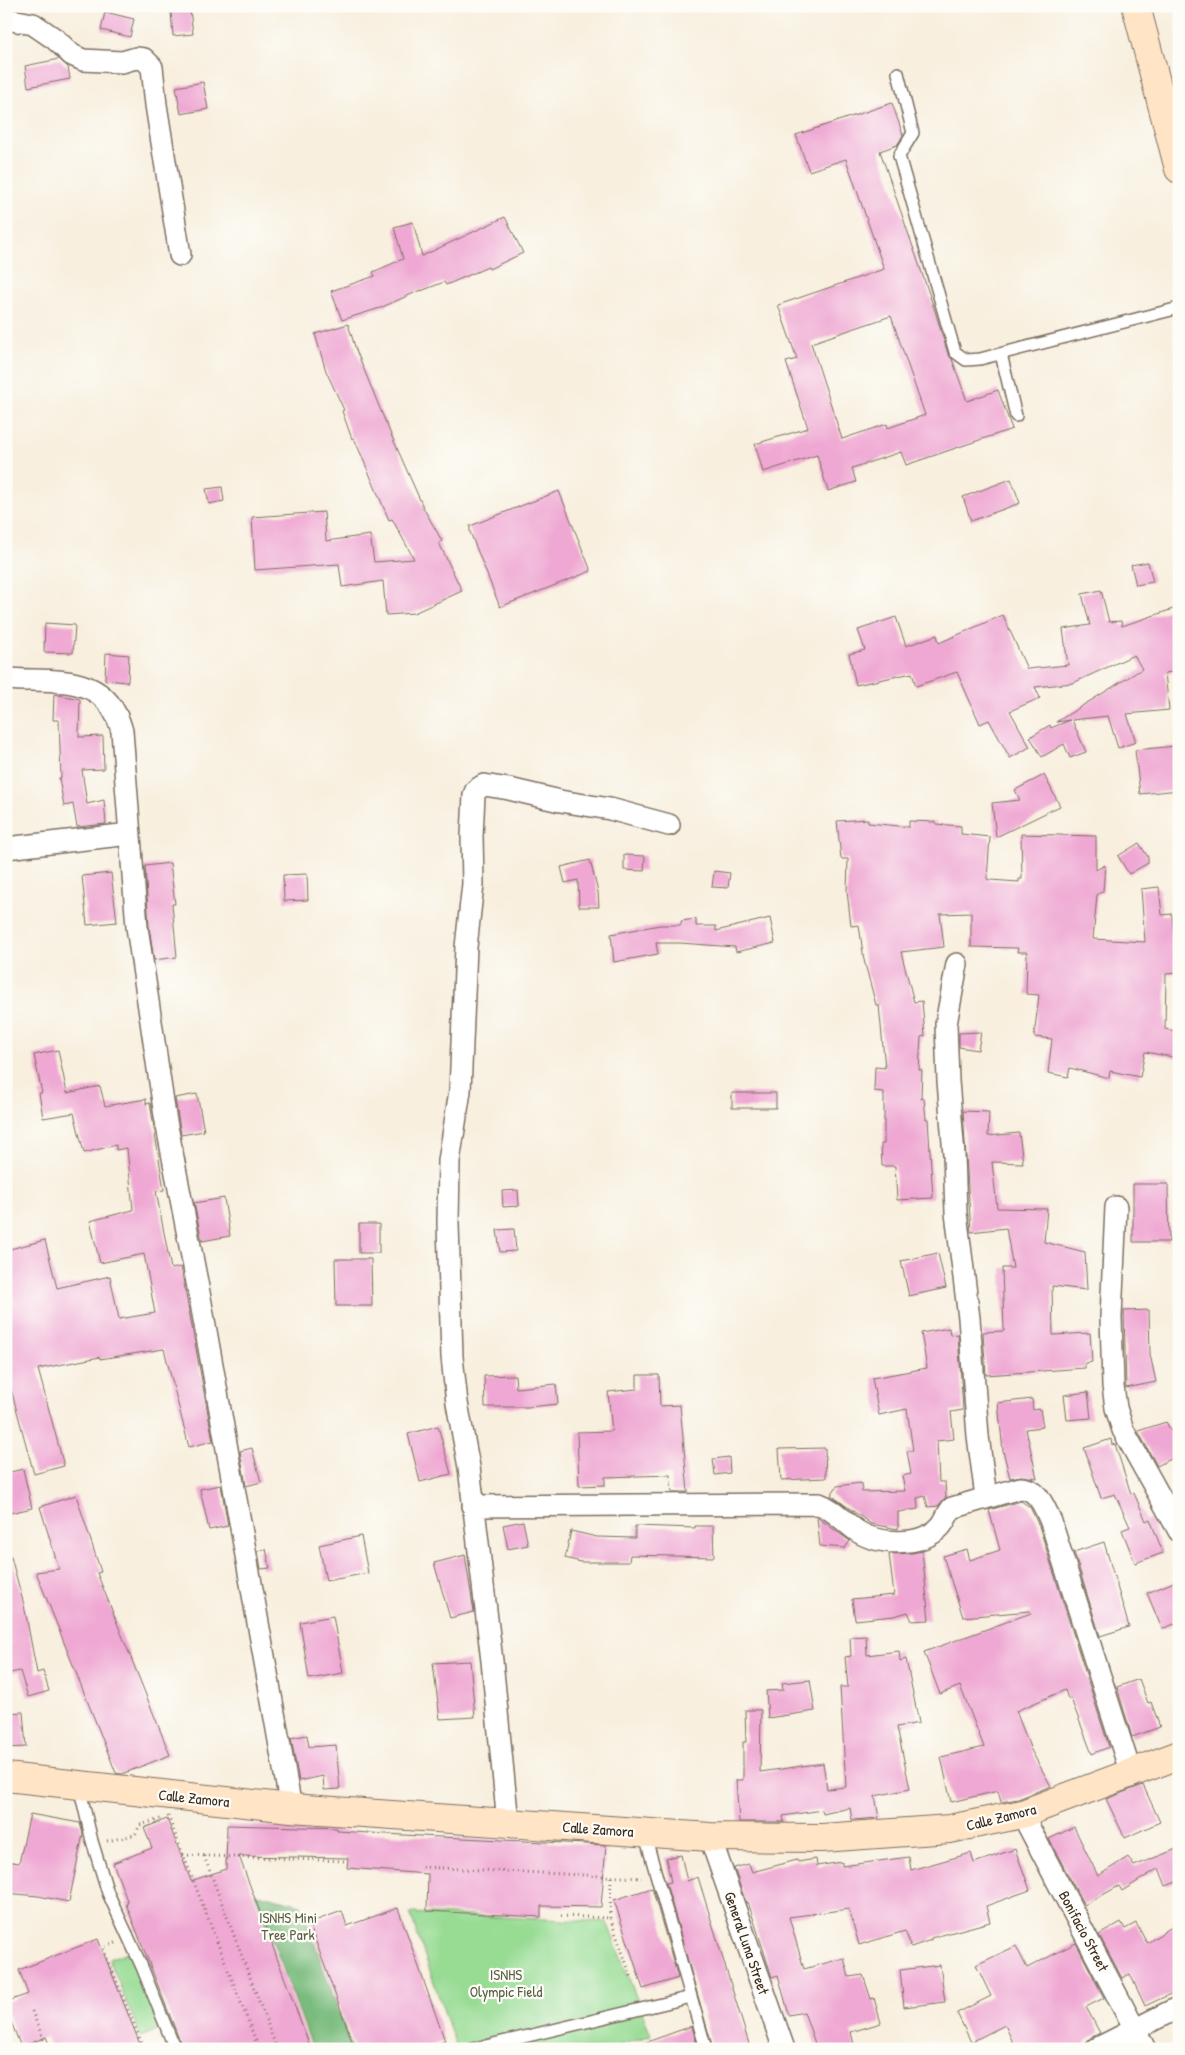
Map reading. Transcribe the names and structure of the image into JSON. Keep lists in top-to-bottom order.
{
  "streets": {
    "street": ["Calle Zamora", "Bonifacio Street", "General Luna Street"]
  },
  "crossings": [
    ["Calle Zamora", "Bonifacio Street"],
    ["Calle Zamora", "General Luna Street"]
  ],
  "parks": ["ISNHS Mini Tree Park", "ISNHS Olympic Field"]
}
